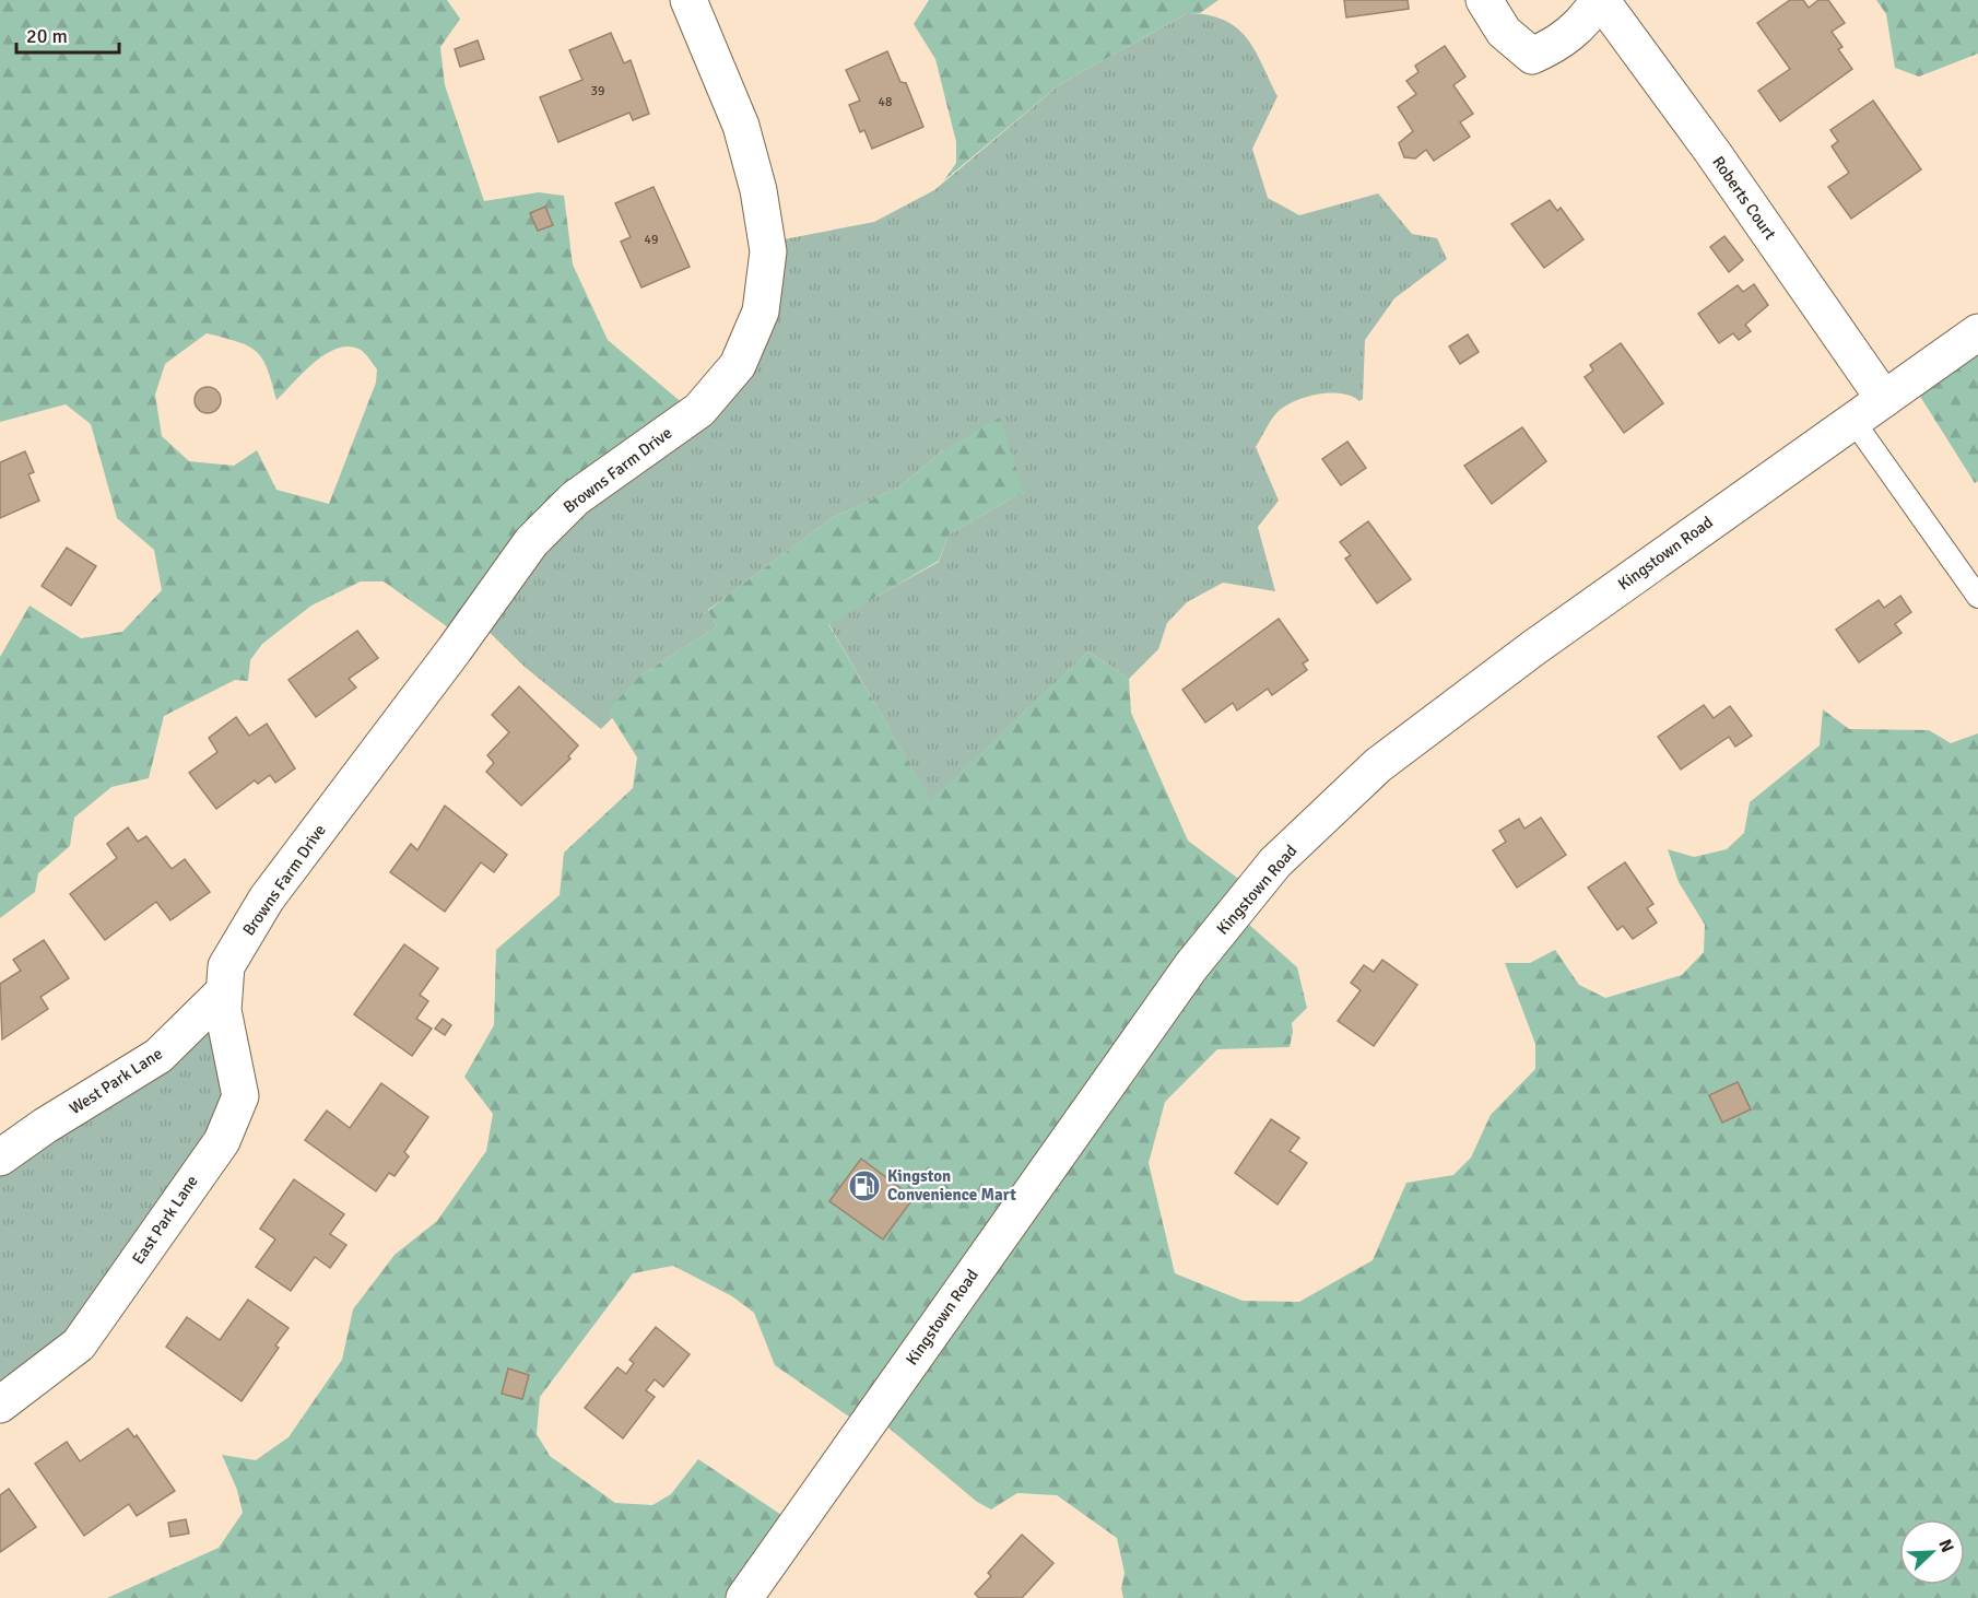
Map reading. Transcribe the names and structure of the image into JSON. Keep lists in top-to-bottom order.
{
  "streets": {
    "street": [
      "Roberts Court",
      "Browns Farm Drive",
      "Kingstown Road",
      "West Park Lane",
      "East Park Lane"
    ]
  },
  "crossings": [
    ["Roberts Court", "Kingstown Road"],
    ["Browns Farm Drive", "West Park Lane"],
    ["Browns Farm Drive", "East Park Lane"],
    ["West Park Lane", "East Park Lane"]
  ],
  "places": {
    "fuel station": ["Kingston Convenience Mart"]
  },
  "house_numbers": ["39", "48", "49"],
  "scale_bar": "20 m",
  "north": "top right"
}
